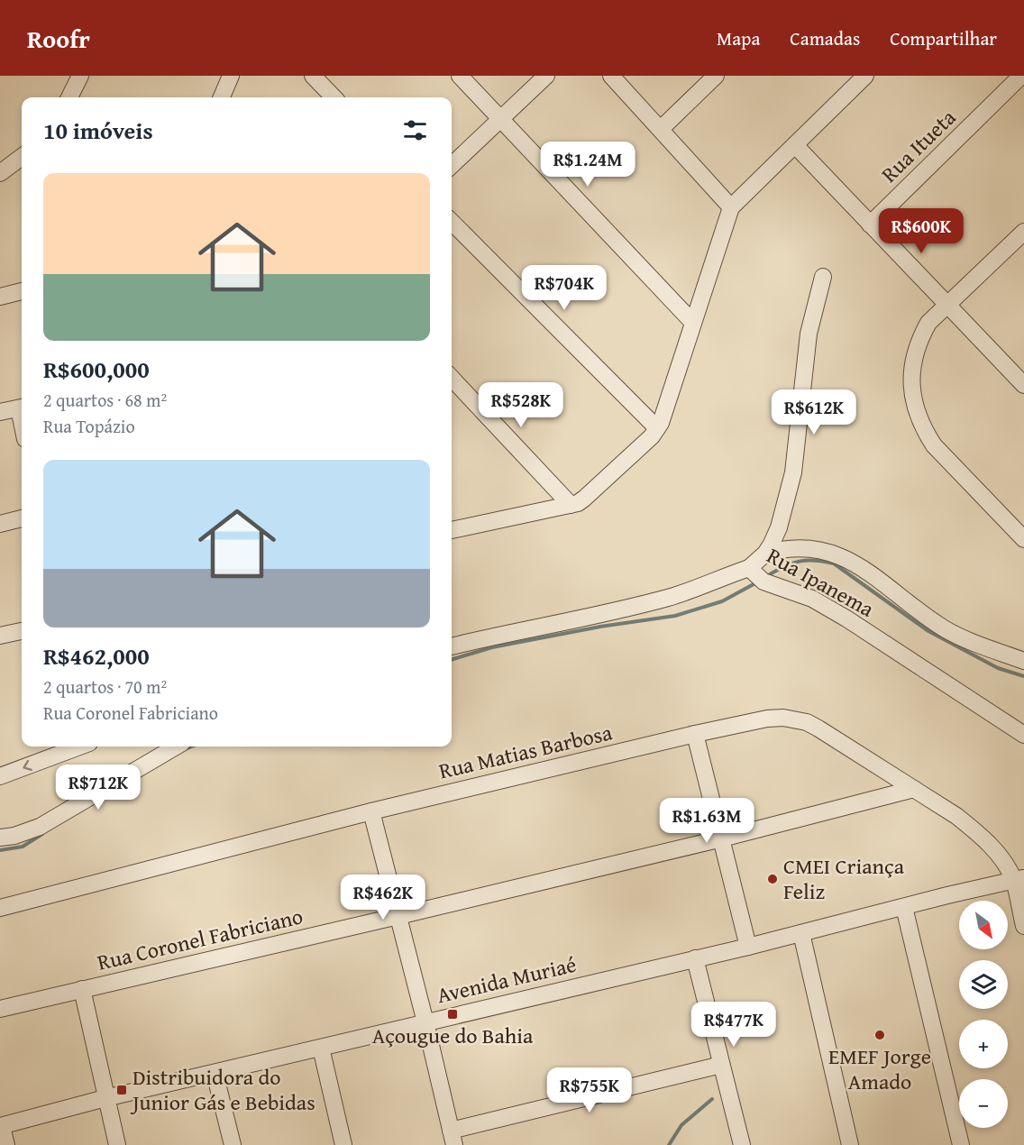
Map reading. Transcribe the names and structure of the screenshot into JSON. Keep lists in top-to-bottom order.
{
  "streets": {
    "street": [
      "Rua Itueta",
      "Rua Ipanema",
      "Rua Matias Barbosa",
      "Rua Coronel Fabriciano",
      "Avenida Muriaé"
    ]
  },
  "crossings": [
    ["Rua Matias Barbosa", "Rua Coronel Fabriciano"],
    ["Rua Matias Barbosa", "Avenida Muriaé"]
  ],
  "places": {
    "other": ["CMEI Criança Feliz", "EMEF Jorge Amado"],
    "transit": ["Açougue do Bahia", "Distribuidora do Junior Gás e Bebidas"]
  },
  "north": "bottom right",
  "page": {
    "header": "Roofr",
    "nav": ["Mapa", "Camadas", "Compartilhar"],
    "heading": "10 imóveis",
    "price": [
      "R$1.24M",
      "R$600K",
      "R$704K",
      "R$528K",
      "R$612K",
      "R$712K",
      "R$1.63M",
      "R$462K",
      "R$477K",
      "R$755K"
    ],
    "list": [
      {
        "name": "R$600,000",
        "note": "2 quartos · 68 m² · Rua Topázio"
      },
      {
        "name": "R$462,000",
        "note": "2 quartos · 70 m² · Rua Coronel Fabriciano"
      }
    ],
    "map_buttons": ["+", "−"]
  }
}
